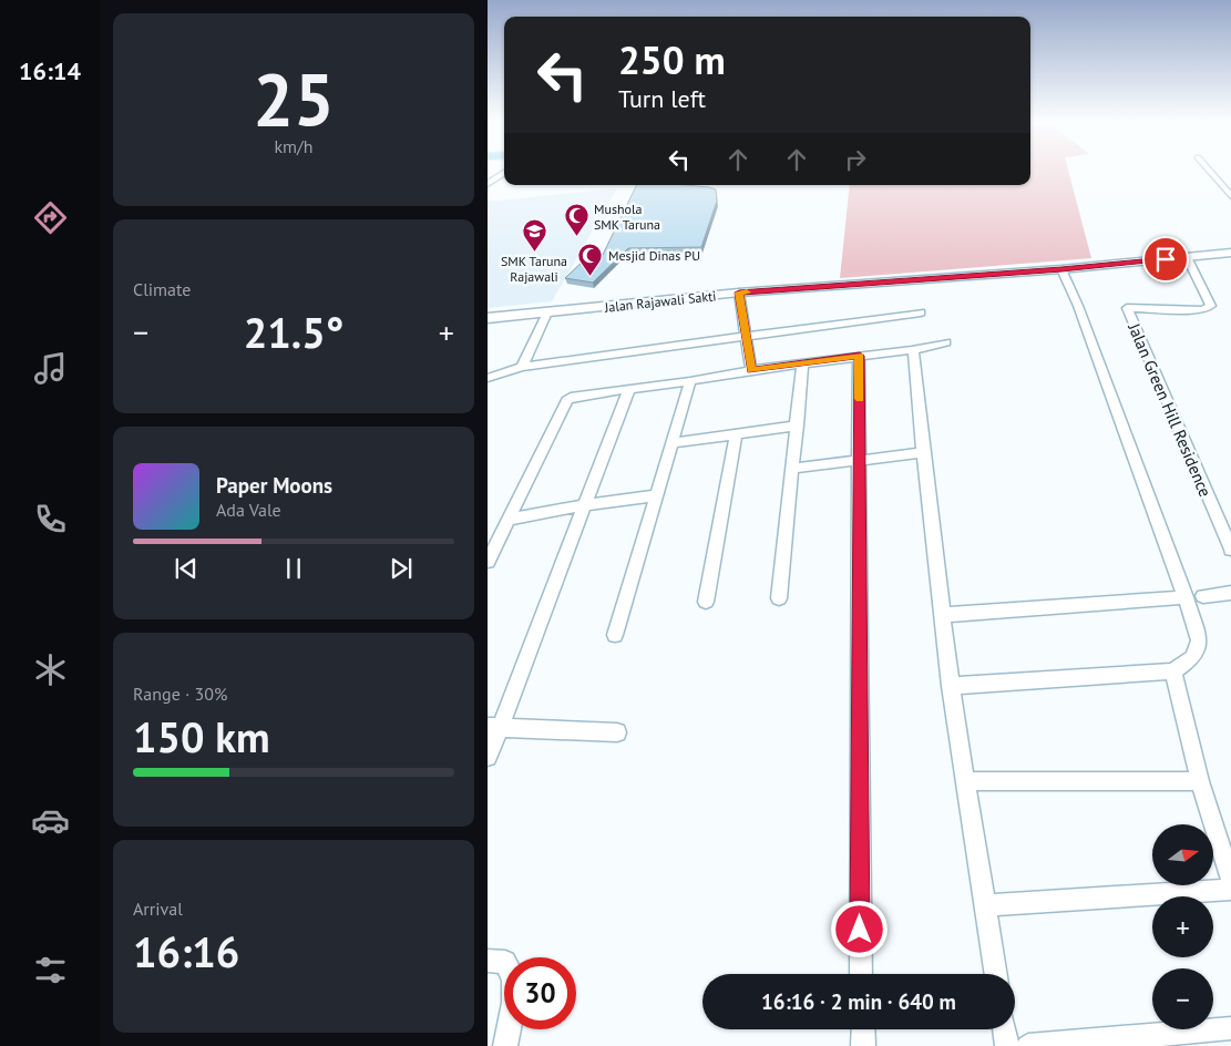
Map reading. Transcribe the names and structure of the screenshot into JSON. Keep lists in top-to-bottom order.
{
  "streets": {
    "street": ["Jalan Rajawali Sakti", "Jalan Green Hill Residence"]
  },
  "crossings": [
    ["Jalan Rajawali Sakti", "Jalan Green Hill Residence"]
  ],
  "places": {
    "mosque": ["Mushola SMK Taruna", "Mesjid Dinas PU"],
    "school or university": ["SMK Taruna Rajawali"]
  },
  "north": "right",
  "page": {
    "tabs": "16:14",
    "tile": [
      ["25", "km/h"],
      "Climate",
      ["Range · 30%", "150 km"],
      ["Arrival", "16:16"]
    ],
    "turn": ["250 m", "Turn left"],
    "heat": ["−", "21.5°", "+"],
    "song": ["Paper Moons", "Ada Vale"],
    "map_buttons": ["+", "−"],
    "limit": "30",
    "trip": "16:16 · 2 min · 640 m"
  }
}
